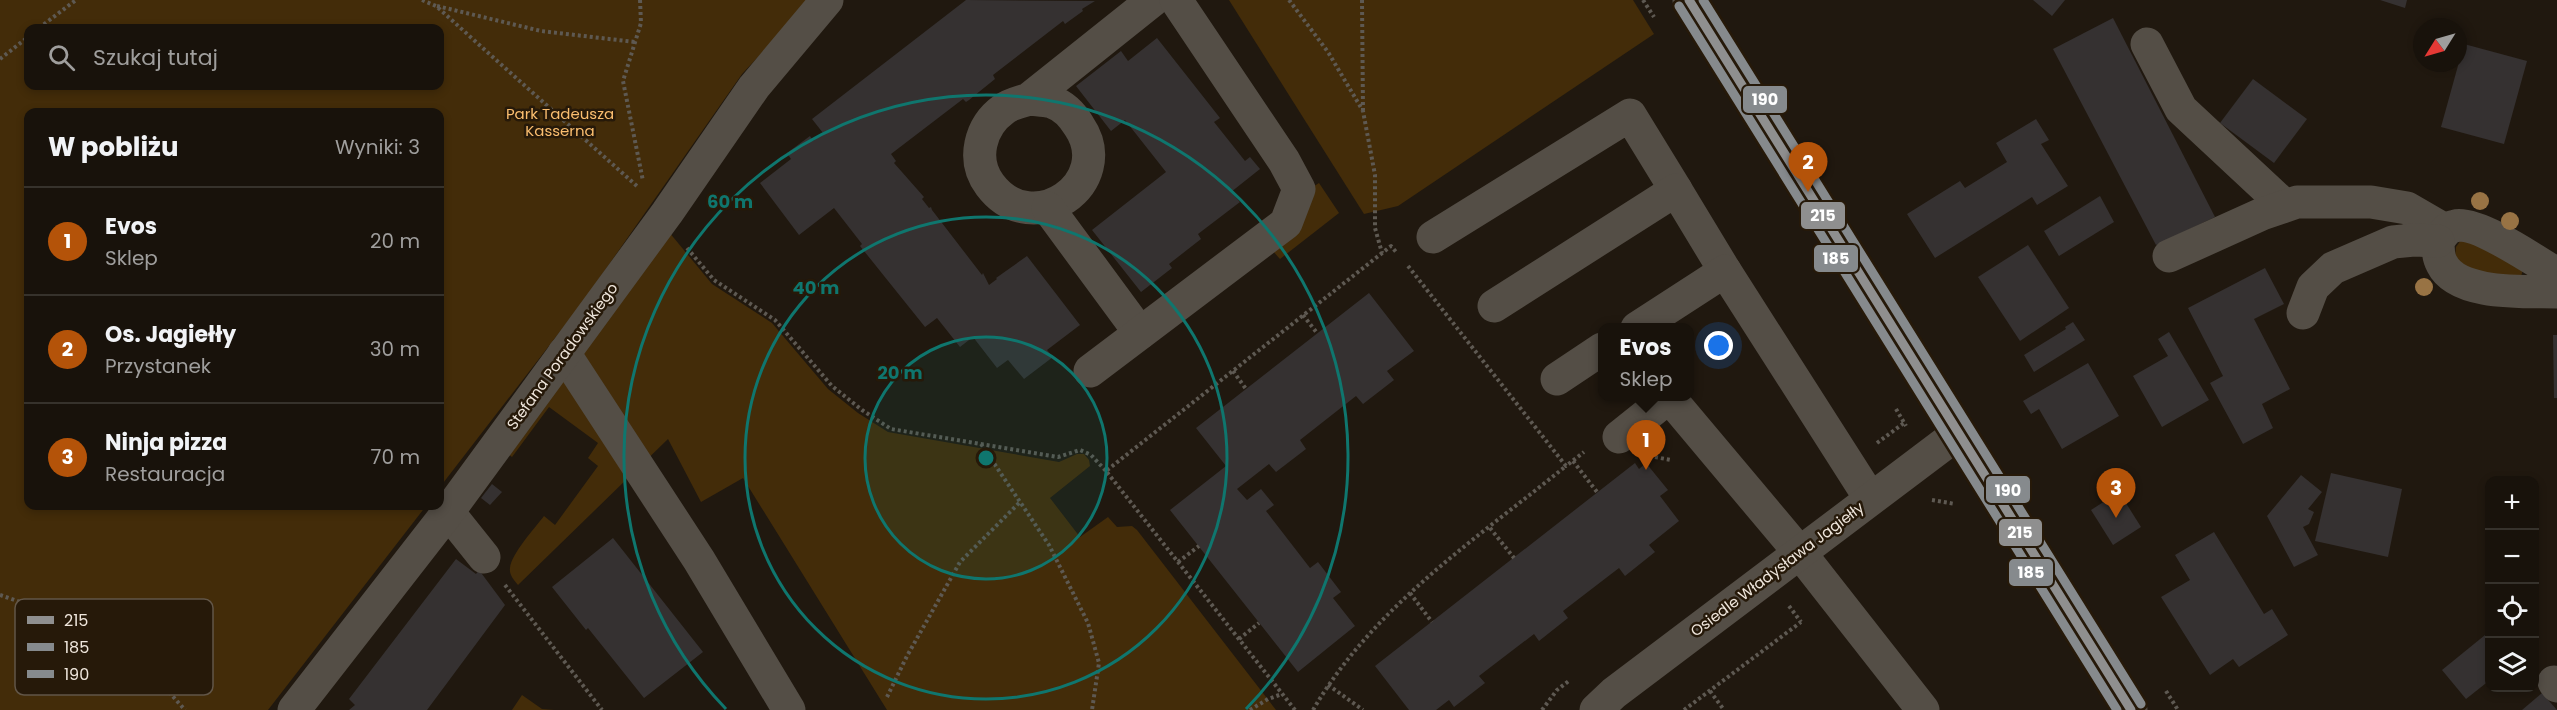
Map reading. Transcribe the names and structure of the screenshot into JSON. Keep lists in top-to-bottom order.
{
  "streets": {
    "street": ["Stefana Poradowskiego", "Osiedle Władysława Jagiełły"]
  },
  "parks": ["Park Tadeusza Kasserna"],
  "lines": ["transit line 215", "transit line 190", "transit line 185"],
  "legend": ["215", "185", "190"],
  "north": "bottom left",
  "page": {
    "search": "Szukaj tutaj",
    "heading": ["W pobliżu", "Wyniki: 3"],
    "pins": ["2", "1", "3"],
    "list": [
      {
        "mark": "1",
        "name": "Evos",
        "note": "Sklep",
        "value": "20 m"
      },
      {
        "mark": "2",
        "name": "Os. Jagiełły",
        "note": "Przystanek",
        "value": "30 m"
      },
      {
        "mark": "3",
        "name": "Ninja pizza",
        "note": "Restauracja",
        "value": "70 m"
      }
    ],
    "popup": ["Evos", "Sklep"],
    "map_buttons": ["+", "−"]
  },
  "rings": ["60 m", "40 m", "20 m"]
}
